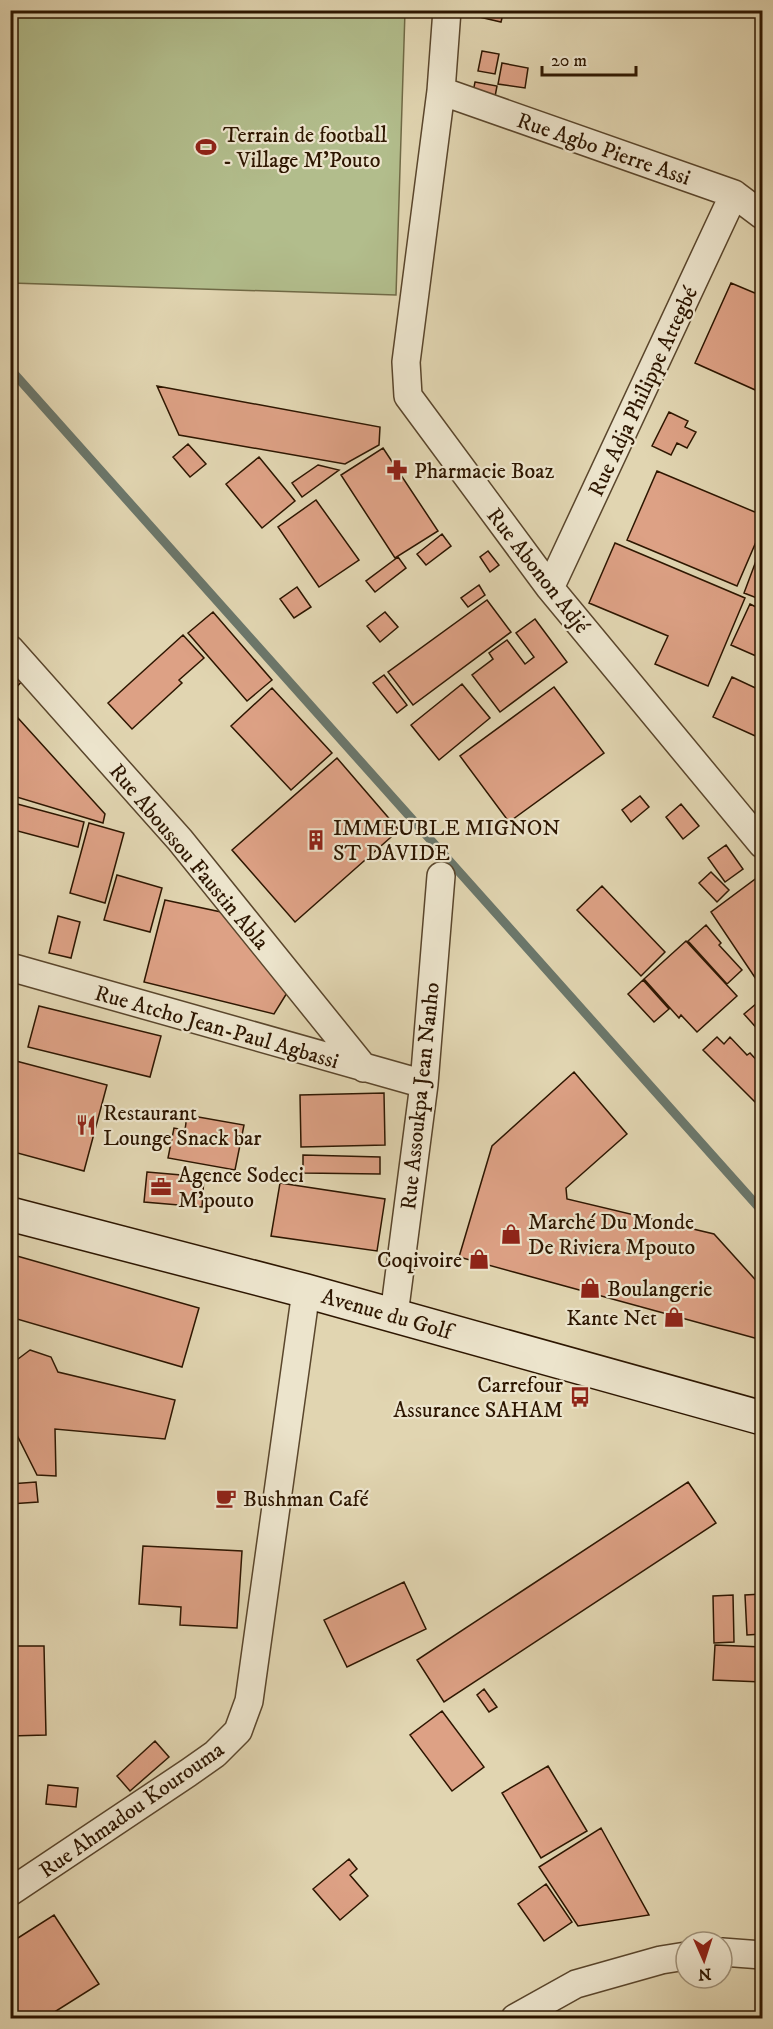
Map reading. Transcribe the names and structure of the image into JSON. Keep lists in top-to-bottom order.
{
  "streets": {
    "main road": ["Avenue du Golf"],
    "street": [
      "Rue Agbo Pierre Assi",
      "Rue Adja Philippe Attegbé",
      "Rue Abonon Adjé",
      "Rue Aboussou Faustin Abla",
      "Rue Atcho Jean-Paul Agbassi",
      "Rue Assoukpa Jean Nanho",
      "Rue Ahmadou Kourouma"
    ]
  },
  "crossings": [
    ["Rue Agbo Pierre Assi", "Rue Adja Philippe Attegbé"],
    ["Rue Agbo Pierre Assi", "Rue Abonon Adjé"],
    ["Rue Adja Philippe Attegbé", "Rue Abonon Adjé"],
    ["Rue Aboussou Faustin Abla", "Rue Atcho Jean-Paul Agbassi"],
    ["Rue Atcho Jean-Paul Agbassi", "Rue Assoukpa Jean Nanho"],
    ["Rue Assoukpa Jean Nanho", "Avenue du Golf"],
    ["Avenue du Golf", "Rue Ahmadou Kourouma"]
  ],
  "places": {
    "sports": ["Terrain de football - Village M'Pouto"],
    "pharmacy": ["Pharmacie Boaz"],
    "building": ["IMMEUBLE MIGNON ST DAVIDE"],
    "restaurant": ["Restaurant Lounge Snack bar"],
    "office": ["Agence Sodeci M'pouto"],
    "shop": [
      "Marché Du Monde De Riviera Mpouto",
      "Coqivoire",
      "Boulangerie",
      "Kante Net"
    ],
    "bus stop": ["Carrefour Assurance SAHAM"],
    "cafe": ["Bushman Café"]
  },
  "scale_bar": "20 m",
  "north": "bottom"
}
